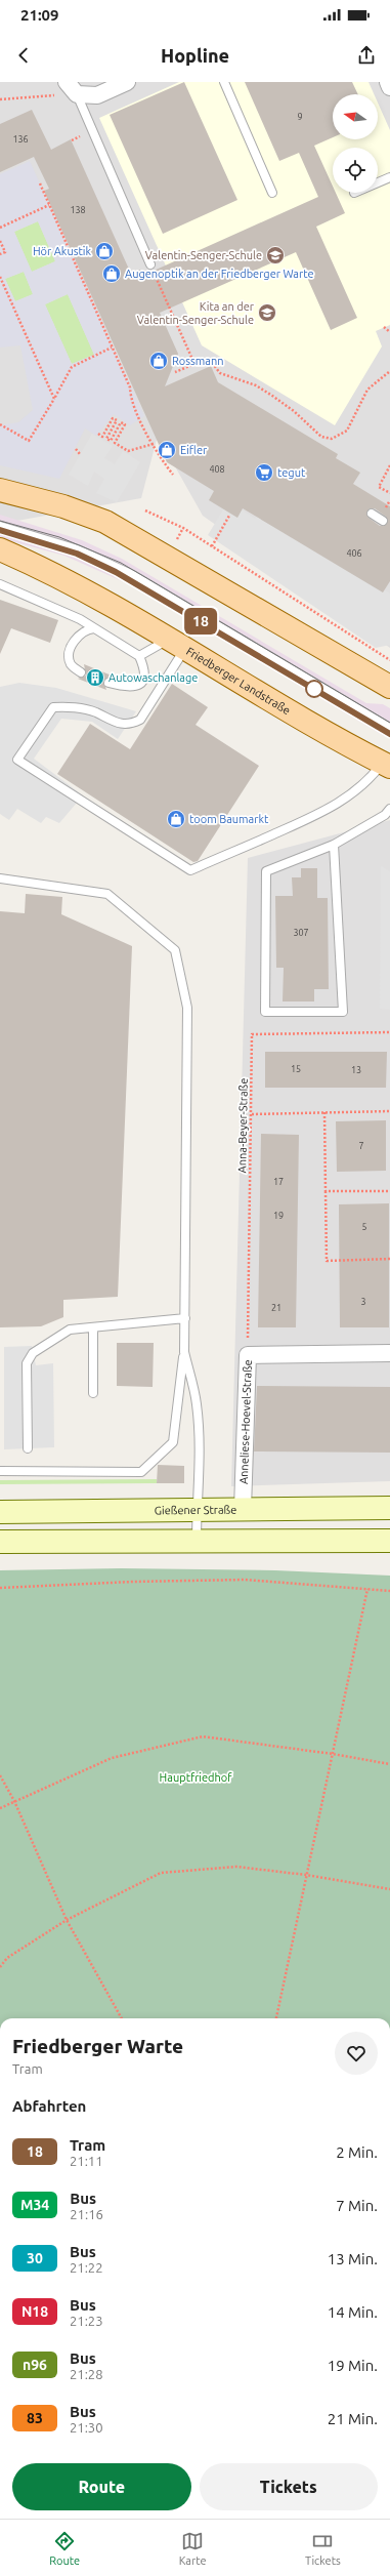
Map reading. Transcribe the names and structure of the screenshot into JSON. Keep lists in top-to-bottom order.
{
  "streets": {
    "main road": ["Friedberger Landstraße", "Gießener Straße"],
    "street": ["Anneliese-Hoevel-Straße"],
    "path": ["Anna-Beyer-Straße"]
  },
  "crossings": [
    ["Anna-Beyer-Straße", "Anneliese-Hoevel-Straße"],
    ["Anneliese-Hoevel-Straße", "Gießener Straße"]
  ],
  "parks": ["Hauptfriedhof"],
  "places": {
    "shop": [
      "Hör Akustik",
      "Augenoptik an der Friedberger Warte",
      "Rossmann",
      "Eifler",
      "toom Baumarkt"
    ],
    "school or university": ["Valentin-Senger-Schule", "Kita an der Valentin-Senger-Schule"],
    "supermarket": ["tegut"],
    "building": ["Autowaschanlage"]
  },
  "lines": ["tram line 18"],
  "house_numbers": [
    "9",
    "136",
    "138",
    "408",
    "406",
    "307",
    "15",
    "13",
    "7",
    "17",
    "19",
    "5",
    "3",
    "21"
  ],
  "north": "left",
  "page": {
    "status": "21:09",
    "header": "Hopline",
    "on_map": "18",
    "heading": [
      ["Friedberger Warte", "Tram"],
      "Abfahrten"
    ],
    "list": [
      {
        "mark": "18",
        "name": "Tram",
        "note": "21:11",
        "value": "2 Min."
      },
      {
        "mark": "M34",
        "name": "Bus",
        "note": "21:16",
        "value": "7 Min."
      },
      {
        "mark": "30",
        "name": "Bus",
        "note": "21:22",
        "value": "13 Min."
      },
      {
        "mark": "N18",
        "name": "Bus",
        "note": "21:23",
        "value": "14 Min."
      },
      {
        "mark": "n96",
        "name": "Bus",
        "note": "21:28",
        "value": "19 Min."
      },
      {
        "mark": "83",
        "name": "Bus",
        "note": "21:30",
        "value": "21 Min."
      }
    ],
    "buttons": ["Route", "Tickets"],
    "tabs": ["Route", "Karte", "Tickets"]
  }
}
